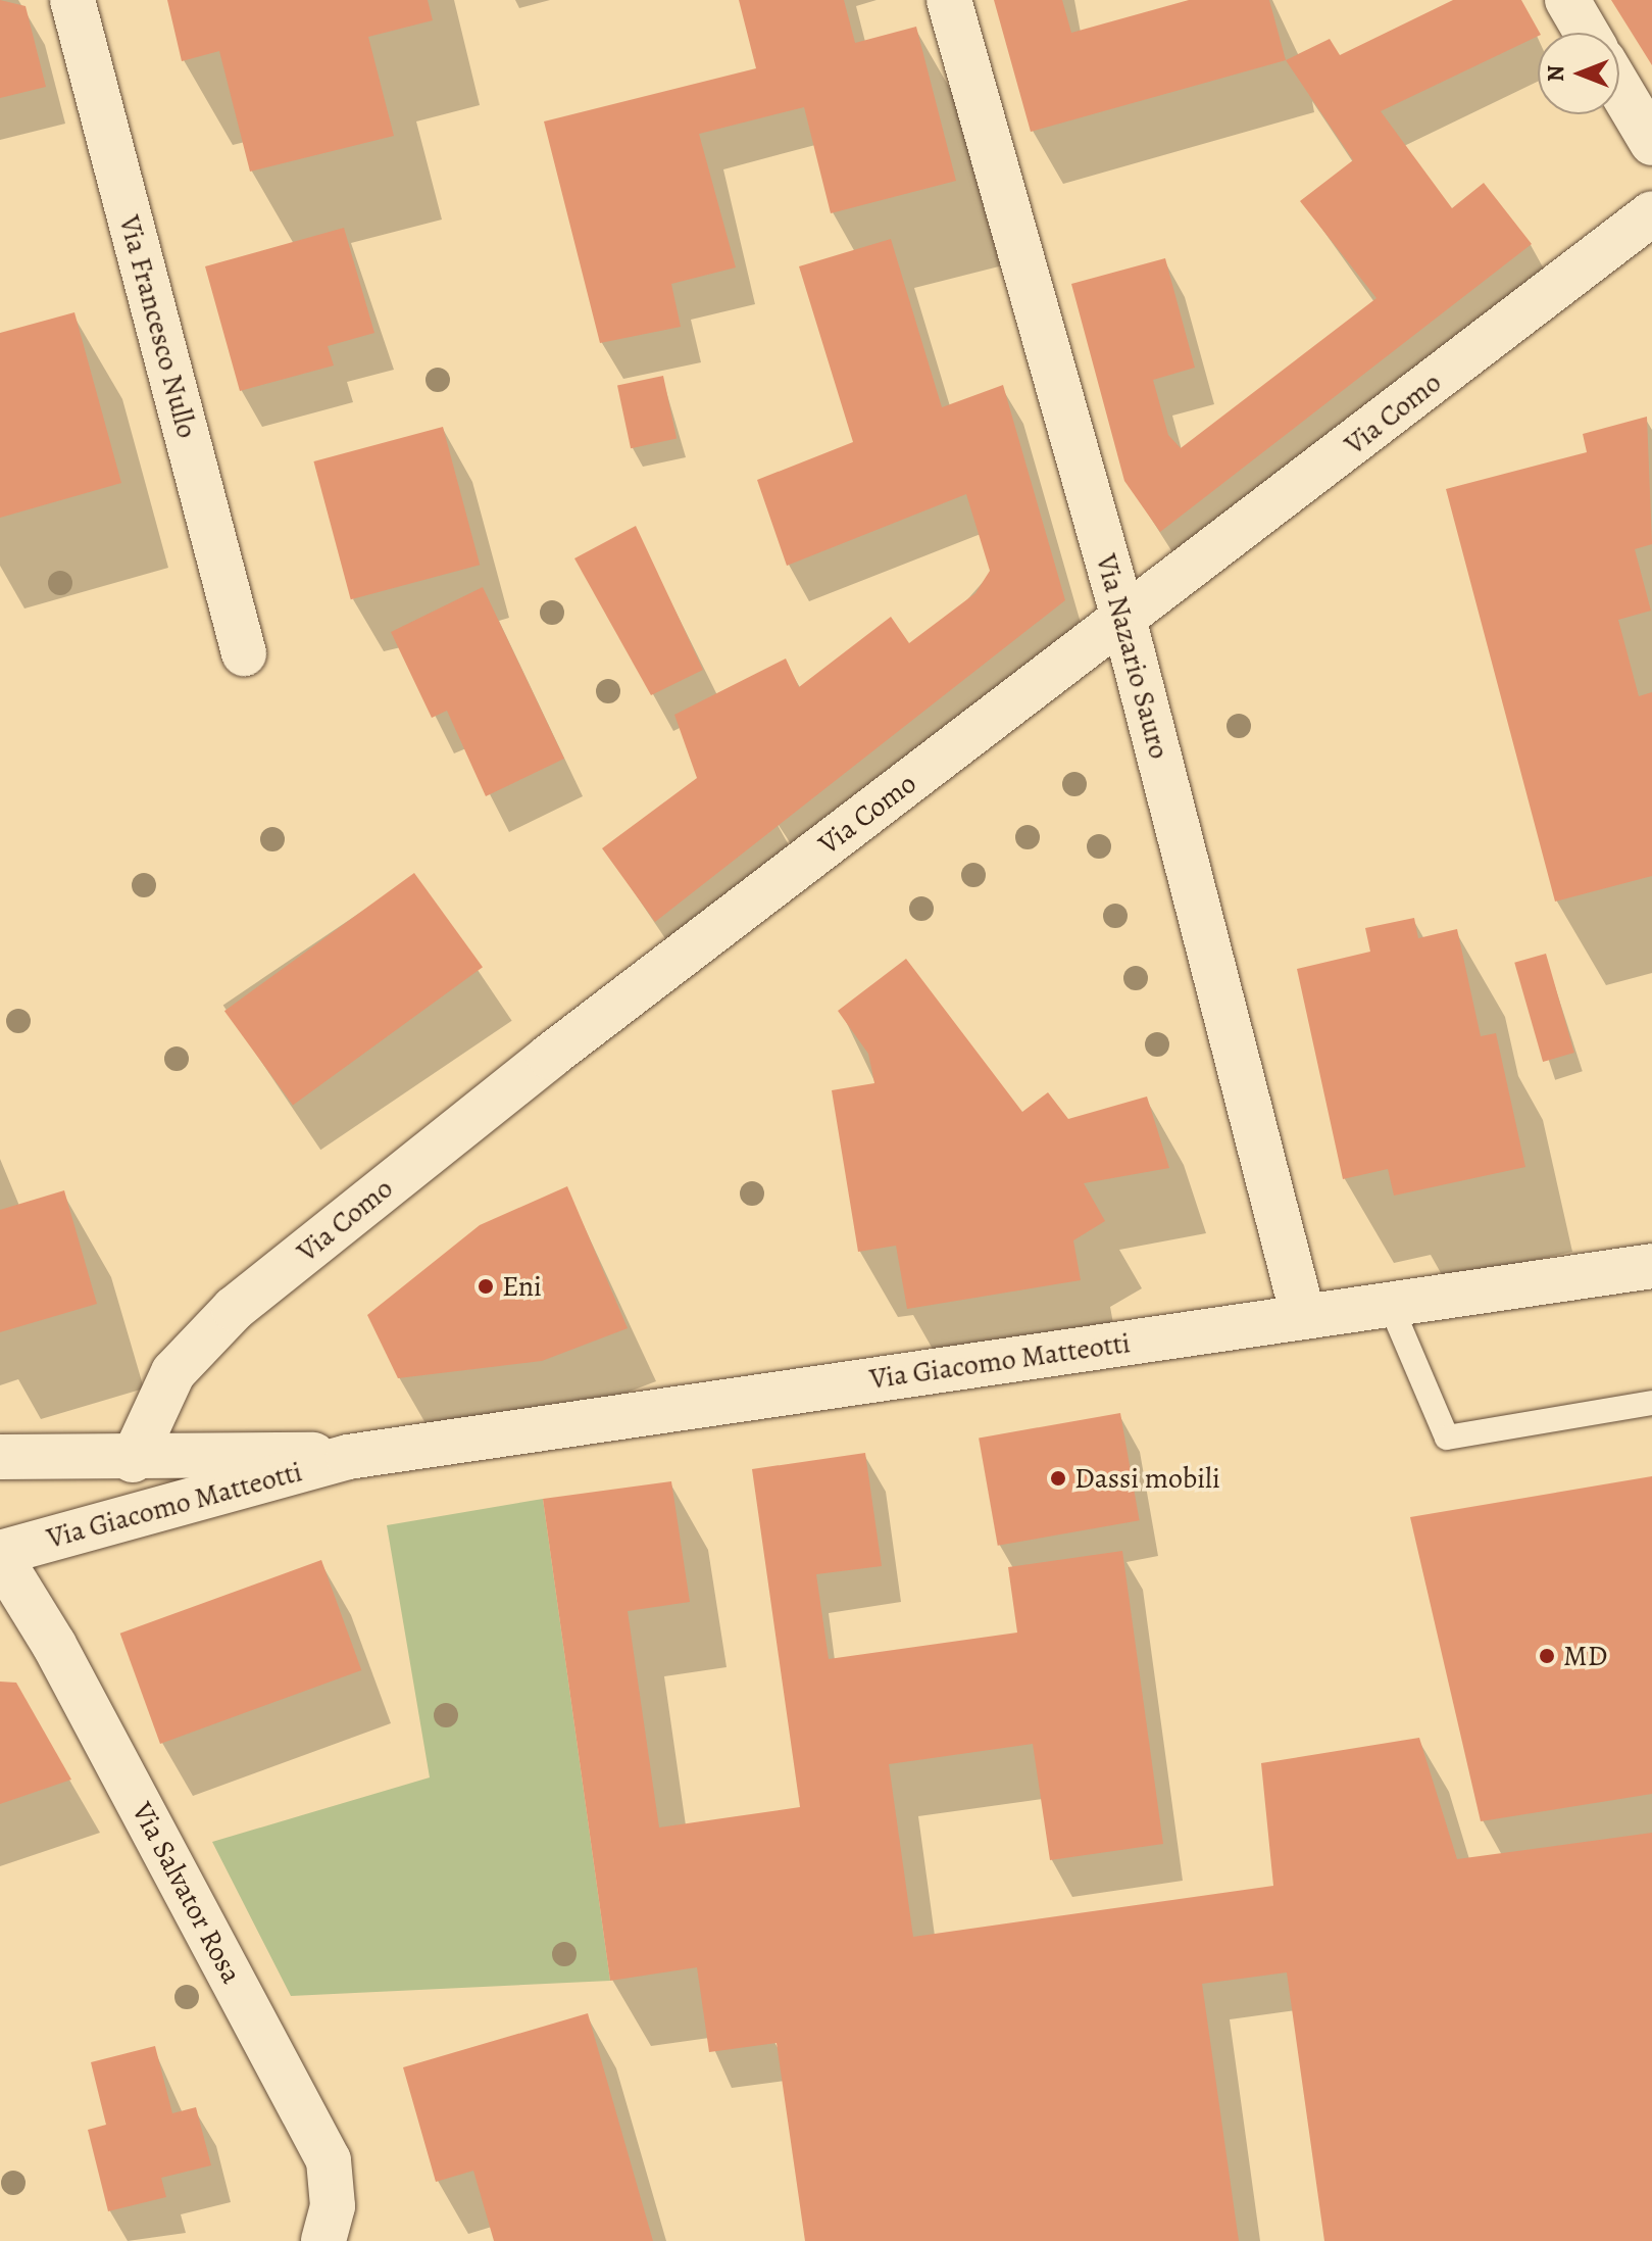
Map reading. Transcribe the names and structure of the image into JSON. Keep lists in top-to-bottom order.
{
  "streets": {
    "street": [
      "Via Francesco Nullo",
      "Via Como",
      "Via Nazario Sauro",
      "Via Giacomo Matteotti",
      "Via Salvator Rosa"
    ]
  },
  "crossings": [
    ["Via Como", "Via Nazario Sauro"],
    ["Via Como", "Via Giacomo Matteotti"],
    ["Via Nazario Sauro", "Via Giacomo Matteotti"],
    ["Via Giacomo Matteotti", "Via Salvator Rosa"]
  ],
  "places": ["Eni", "Dassi mobili", "MD"],
  "north": "left"
}
